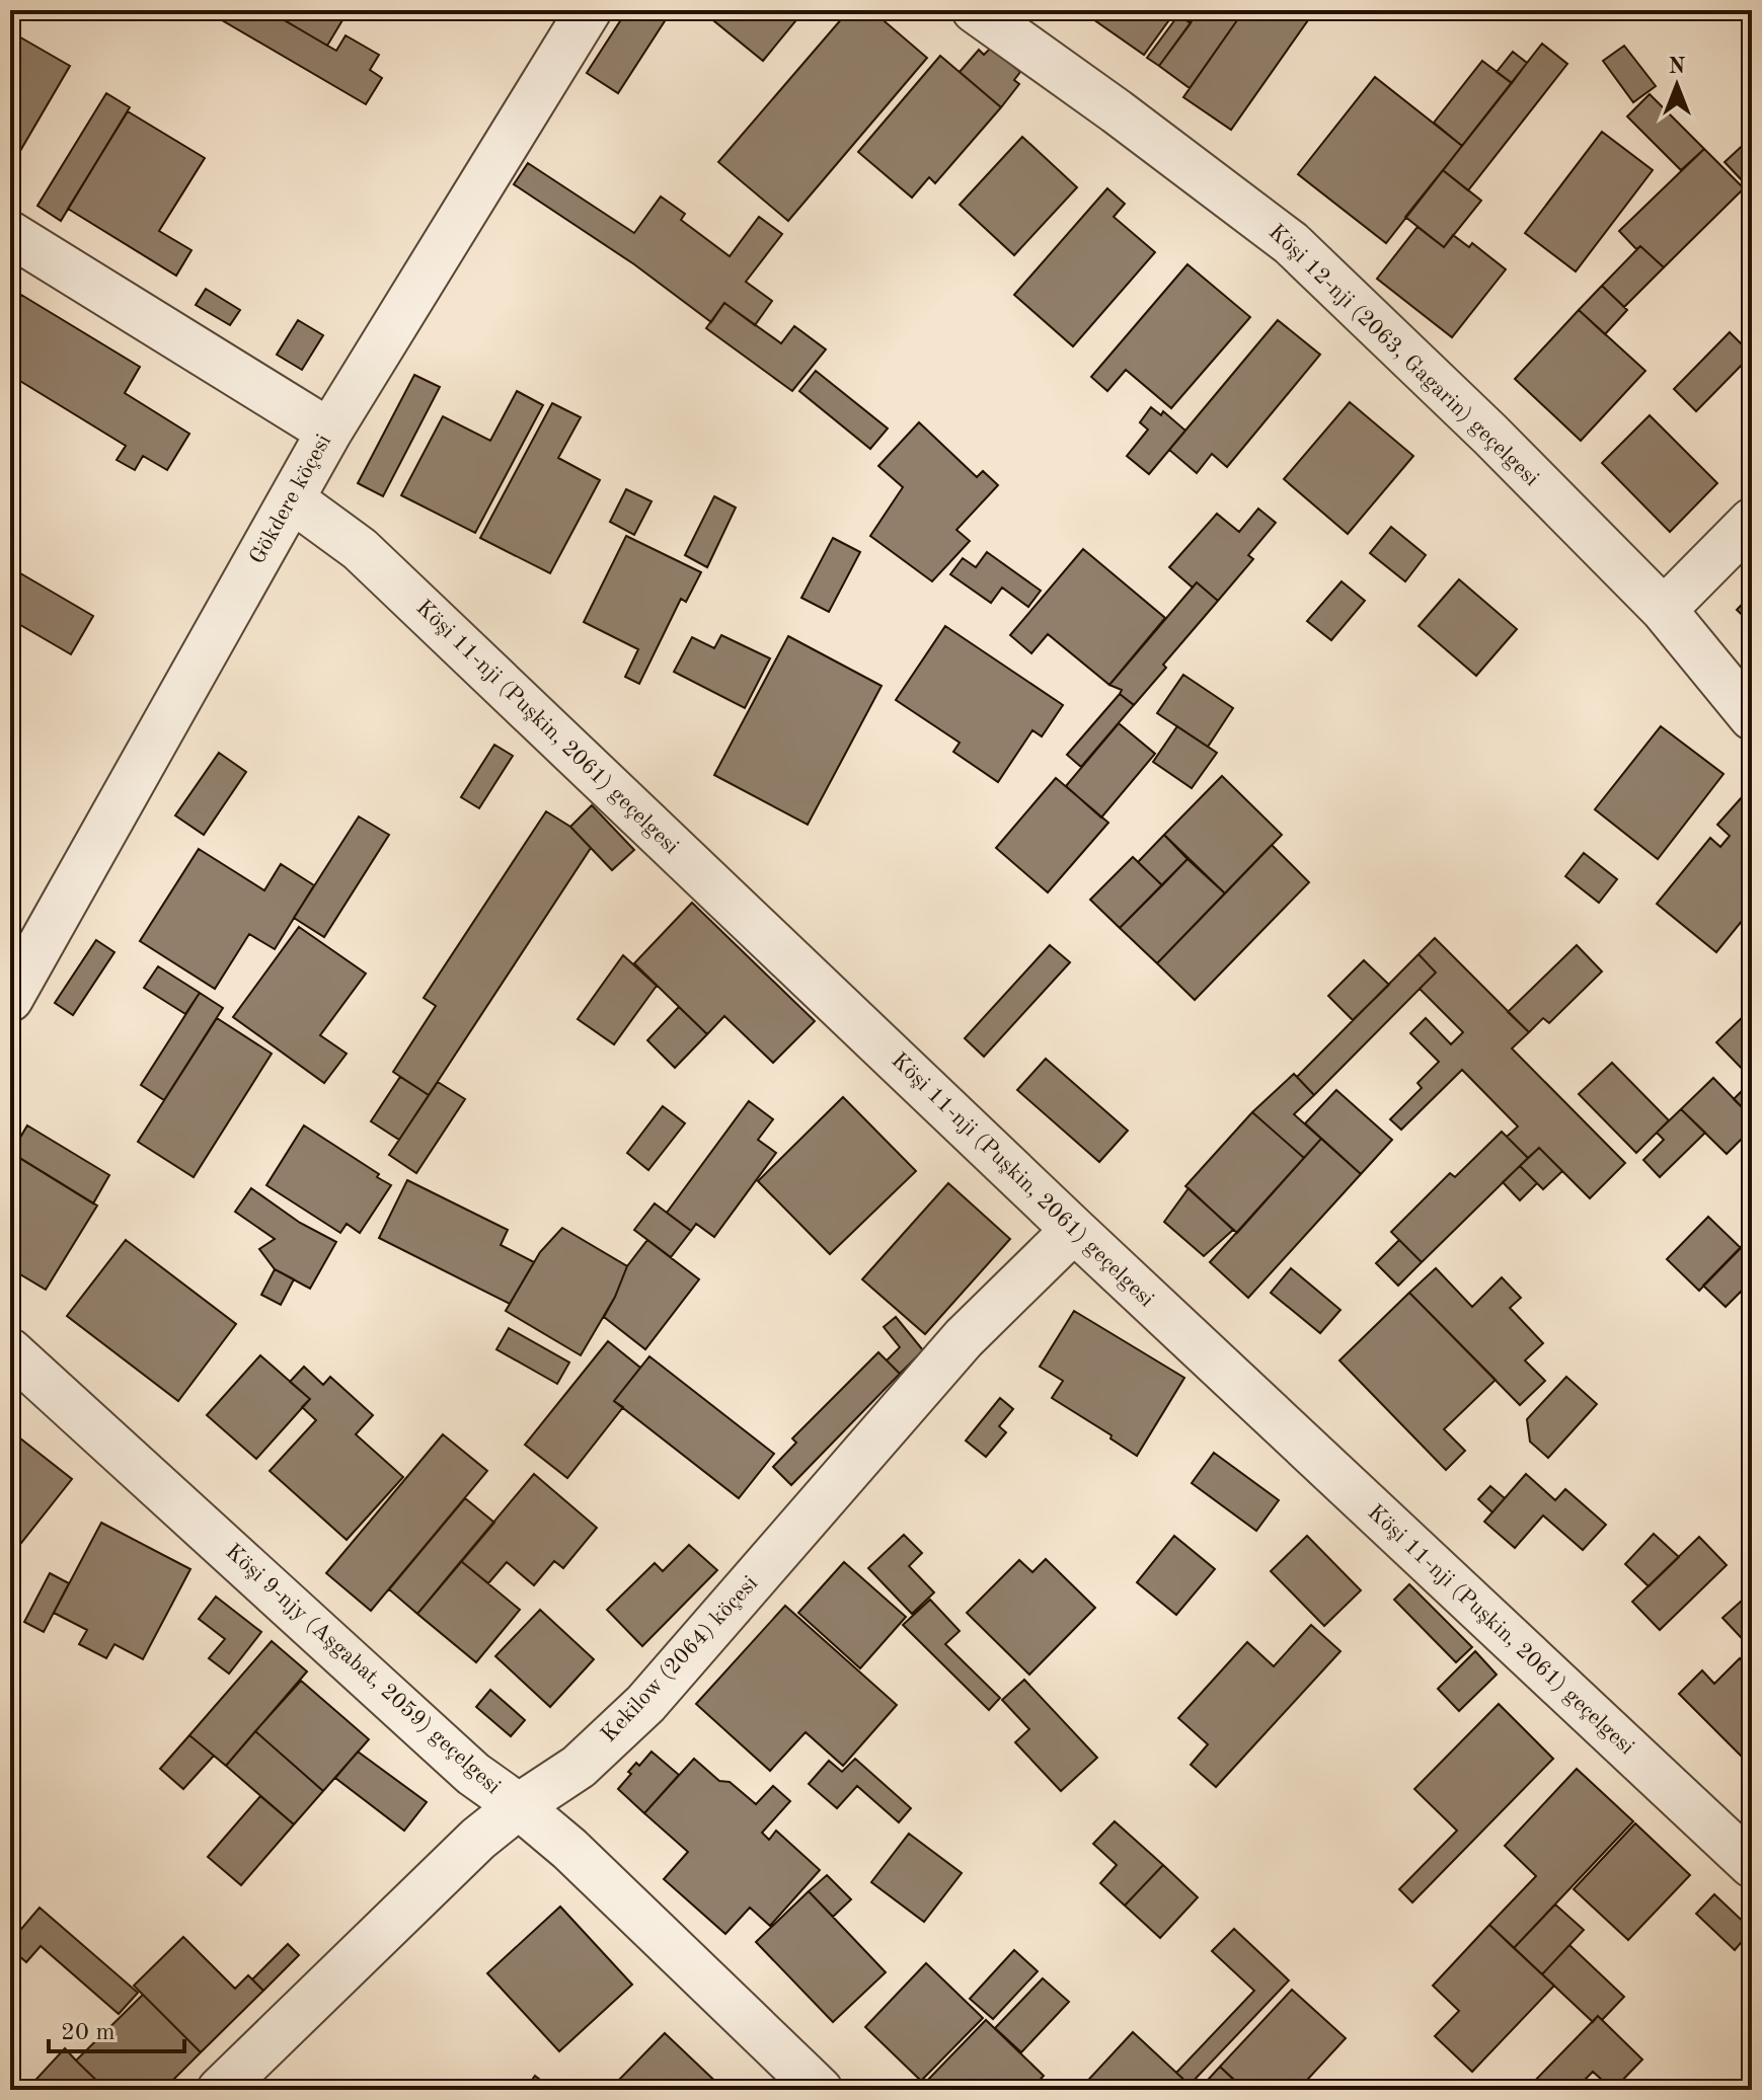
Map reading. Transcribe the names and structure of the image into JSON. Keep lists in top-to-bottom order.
{
  "streets": {
    "street": [
      "Köşi 12-nji (2063, Gagarin) geçelgesi",
      "Gökdere köçesi",
      "Köşi 11-nji (Puşkin, 2061) geçelgesi",
      "Kekilow (2064) köçesi",
      "Köşi 9-njy (Aşgabat, 2059) geçelgesi"
    ]
  },
  "crossings": [
    ["Gökdere köçesi", "Köşi 11-nji (Puşkin, 2061) geçelgesi"],
    ["Köşi 11-nji (Puşkin, 2061) geçelgesi", "Kekilow (2064) köçesi"],
    ["Kekilow (2064) köçesi", "Köşi 9-njy (Aşgabat, 2059) geçelgesi"]
  ],
  "scale_bar": "20 m",
  "north": "top"
}
